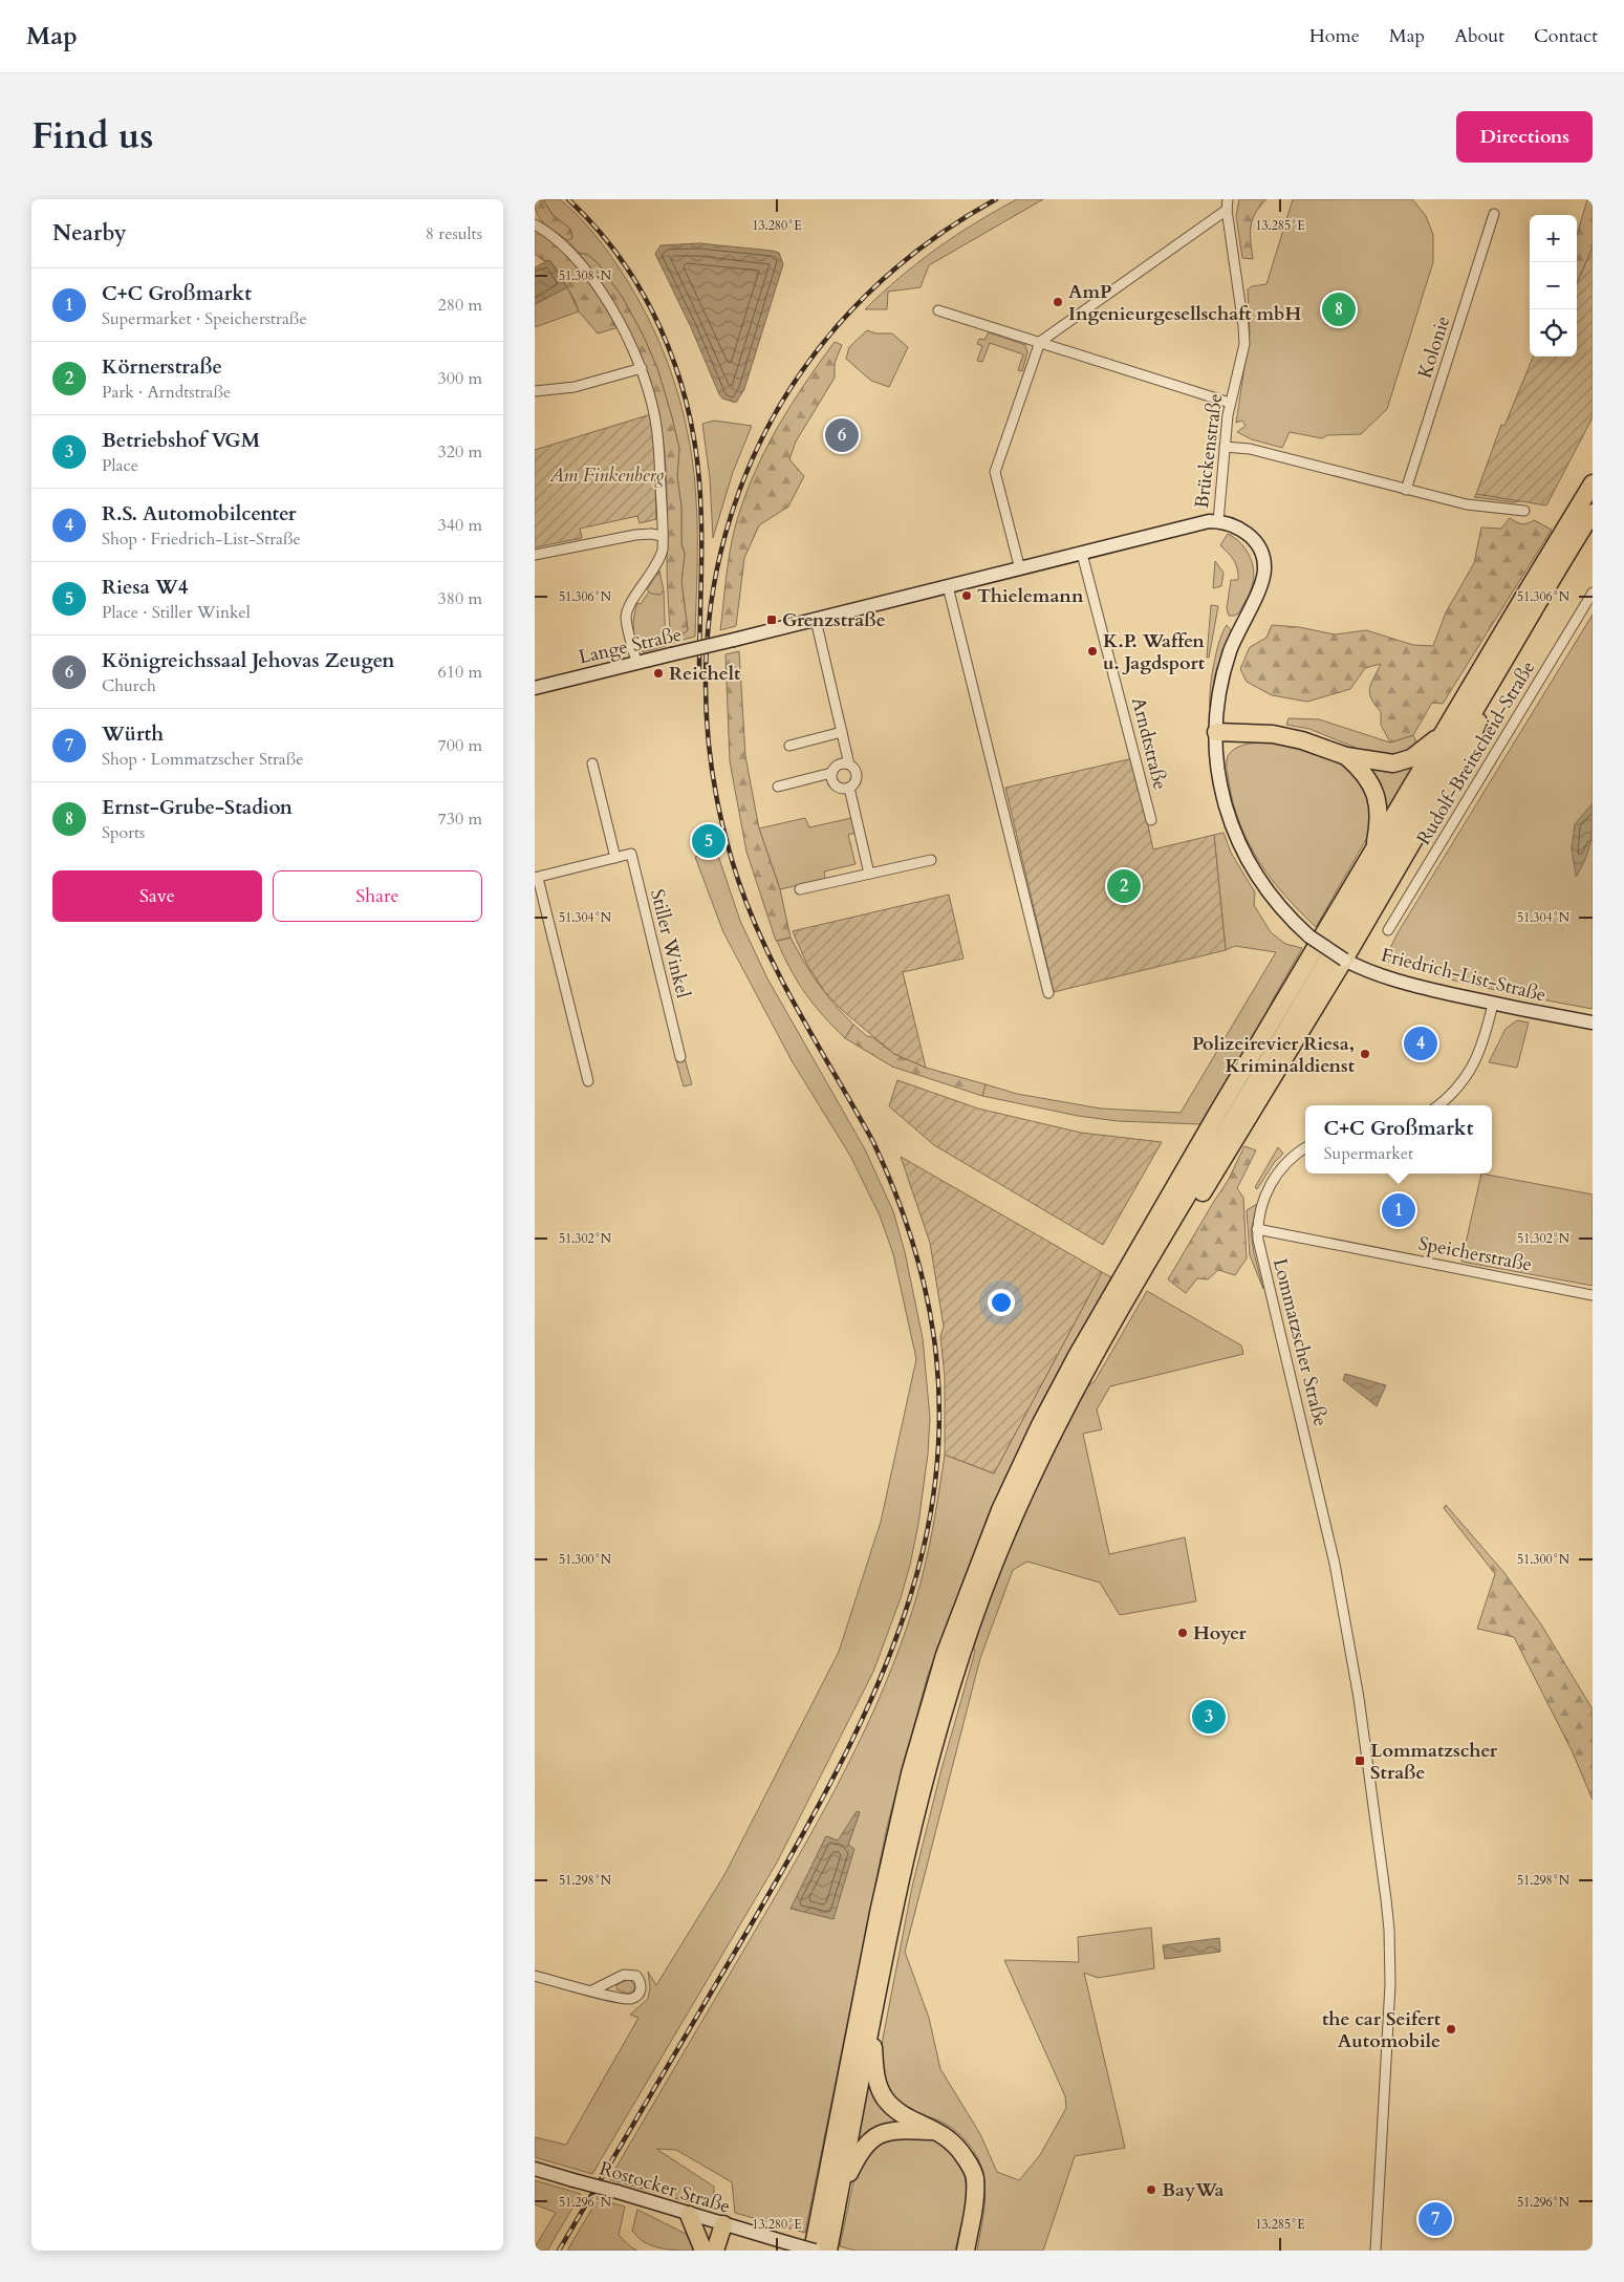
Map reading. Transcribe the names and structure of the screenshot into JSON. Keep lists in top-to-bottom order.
{
  "streets": {
    "street": [
      "Kolonie",
      "Brückenstraße",
      "Lange Straße",
      "Arndtstraße",
      "Rudolf-Breitscheid-Straße",
      "Stiller Winkel",
      "Friedrich-List-Straße",
      "Speicherstraße",
      "Lommatzscher Straße",
      "Rostocker Straße"
    ]
  },
  "crossings": [
    ["Brückenstraße", "Friedrich-List-Straße"],
    ["Speicherstraße", "Lommatzscher Straße"]
  ],
  "parks": ["Am Finkenberg"],
  "places": {
    "other": [
      "AmP Ingenieurgesellschaft mbH",
      "Thielemann",
      "K.P. Waffen u. Jagdsport",
      "Reichelt",
      "Polizeirevier Riesa, Kriminaldienst",
      "Hoyer",
      "the car Seifert Automobile",
      "BayWa"
    ],
    "transit": ["Grenzstraße", "Lommatzscher Straße"]
  },
  "page": {
    "header": "Map",
    "nav": [
      "Home",
      "Map",
      "About",
      "Contact"
    ],
    "title": "Find us",
    "buttons": [
      "Directions",
      ["Save", "Share"]
    ],
    "heading": ["Nearby", "8 results"],
    "map_buttons": ["+", "−"],
    "list": [
      {
        "mark": "1",
        "name": "C+C Großmarkt",
        "note": "Supermarket · Speicherstraße",
        "value": "280 m"
      },
      {
        "mark": "2",
        "name": "Körnerstraße",
        "note": "Park · Arndtstraße",
        "value": "300 m"
      },
      {
        "mark": "3",
        "name": "Betriebshof VGM",
        "note": "Place",
        "value": "320 m"
      },
      {
        "mark": "4",
        "name": "R.S. Automobilcenter",
        "note": "Shop · Friedrich-List-Straße",
        "value": "340 m"
      },
      {
        "mark": "5",
        "name": "Riesa W4",
        "note": "Place · Stiller Winkel",
        "value": "380 m"
      },
      {
        "mark": "6",
        "name": "Königreichssaal Jehovas Zeugen",
        "note": "Church",
        "value": "610 m"
      },
      {
        "mark": "7",
        "name": "Würth",
        "note": "Shop · Lommatzscher Straße",
        "value": "700 m"
      },
      {
        "mark": "8",
        "name": "Ernst-Grube-Stadion",
        "note": "Sports",
        "value": "730 m"
      }
    ],
    "pins": [
      "8",
      "6",
      "5",
      "2",
      "4",
      "1",
      "3",
      "7"
    ],
    "popup": ["C+C Großmarkt", "Supermarket"]
  },
  "coordinates": [
    "13.280°E",
    "13.285°E",
    "51.308°N",
    "51.306°N",
    "51.304°N",
    "51.302°N",
    "51.300°N",
    "51.298°N",
    "51.296°N"
  ]
}
